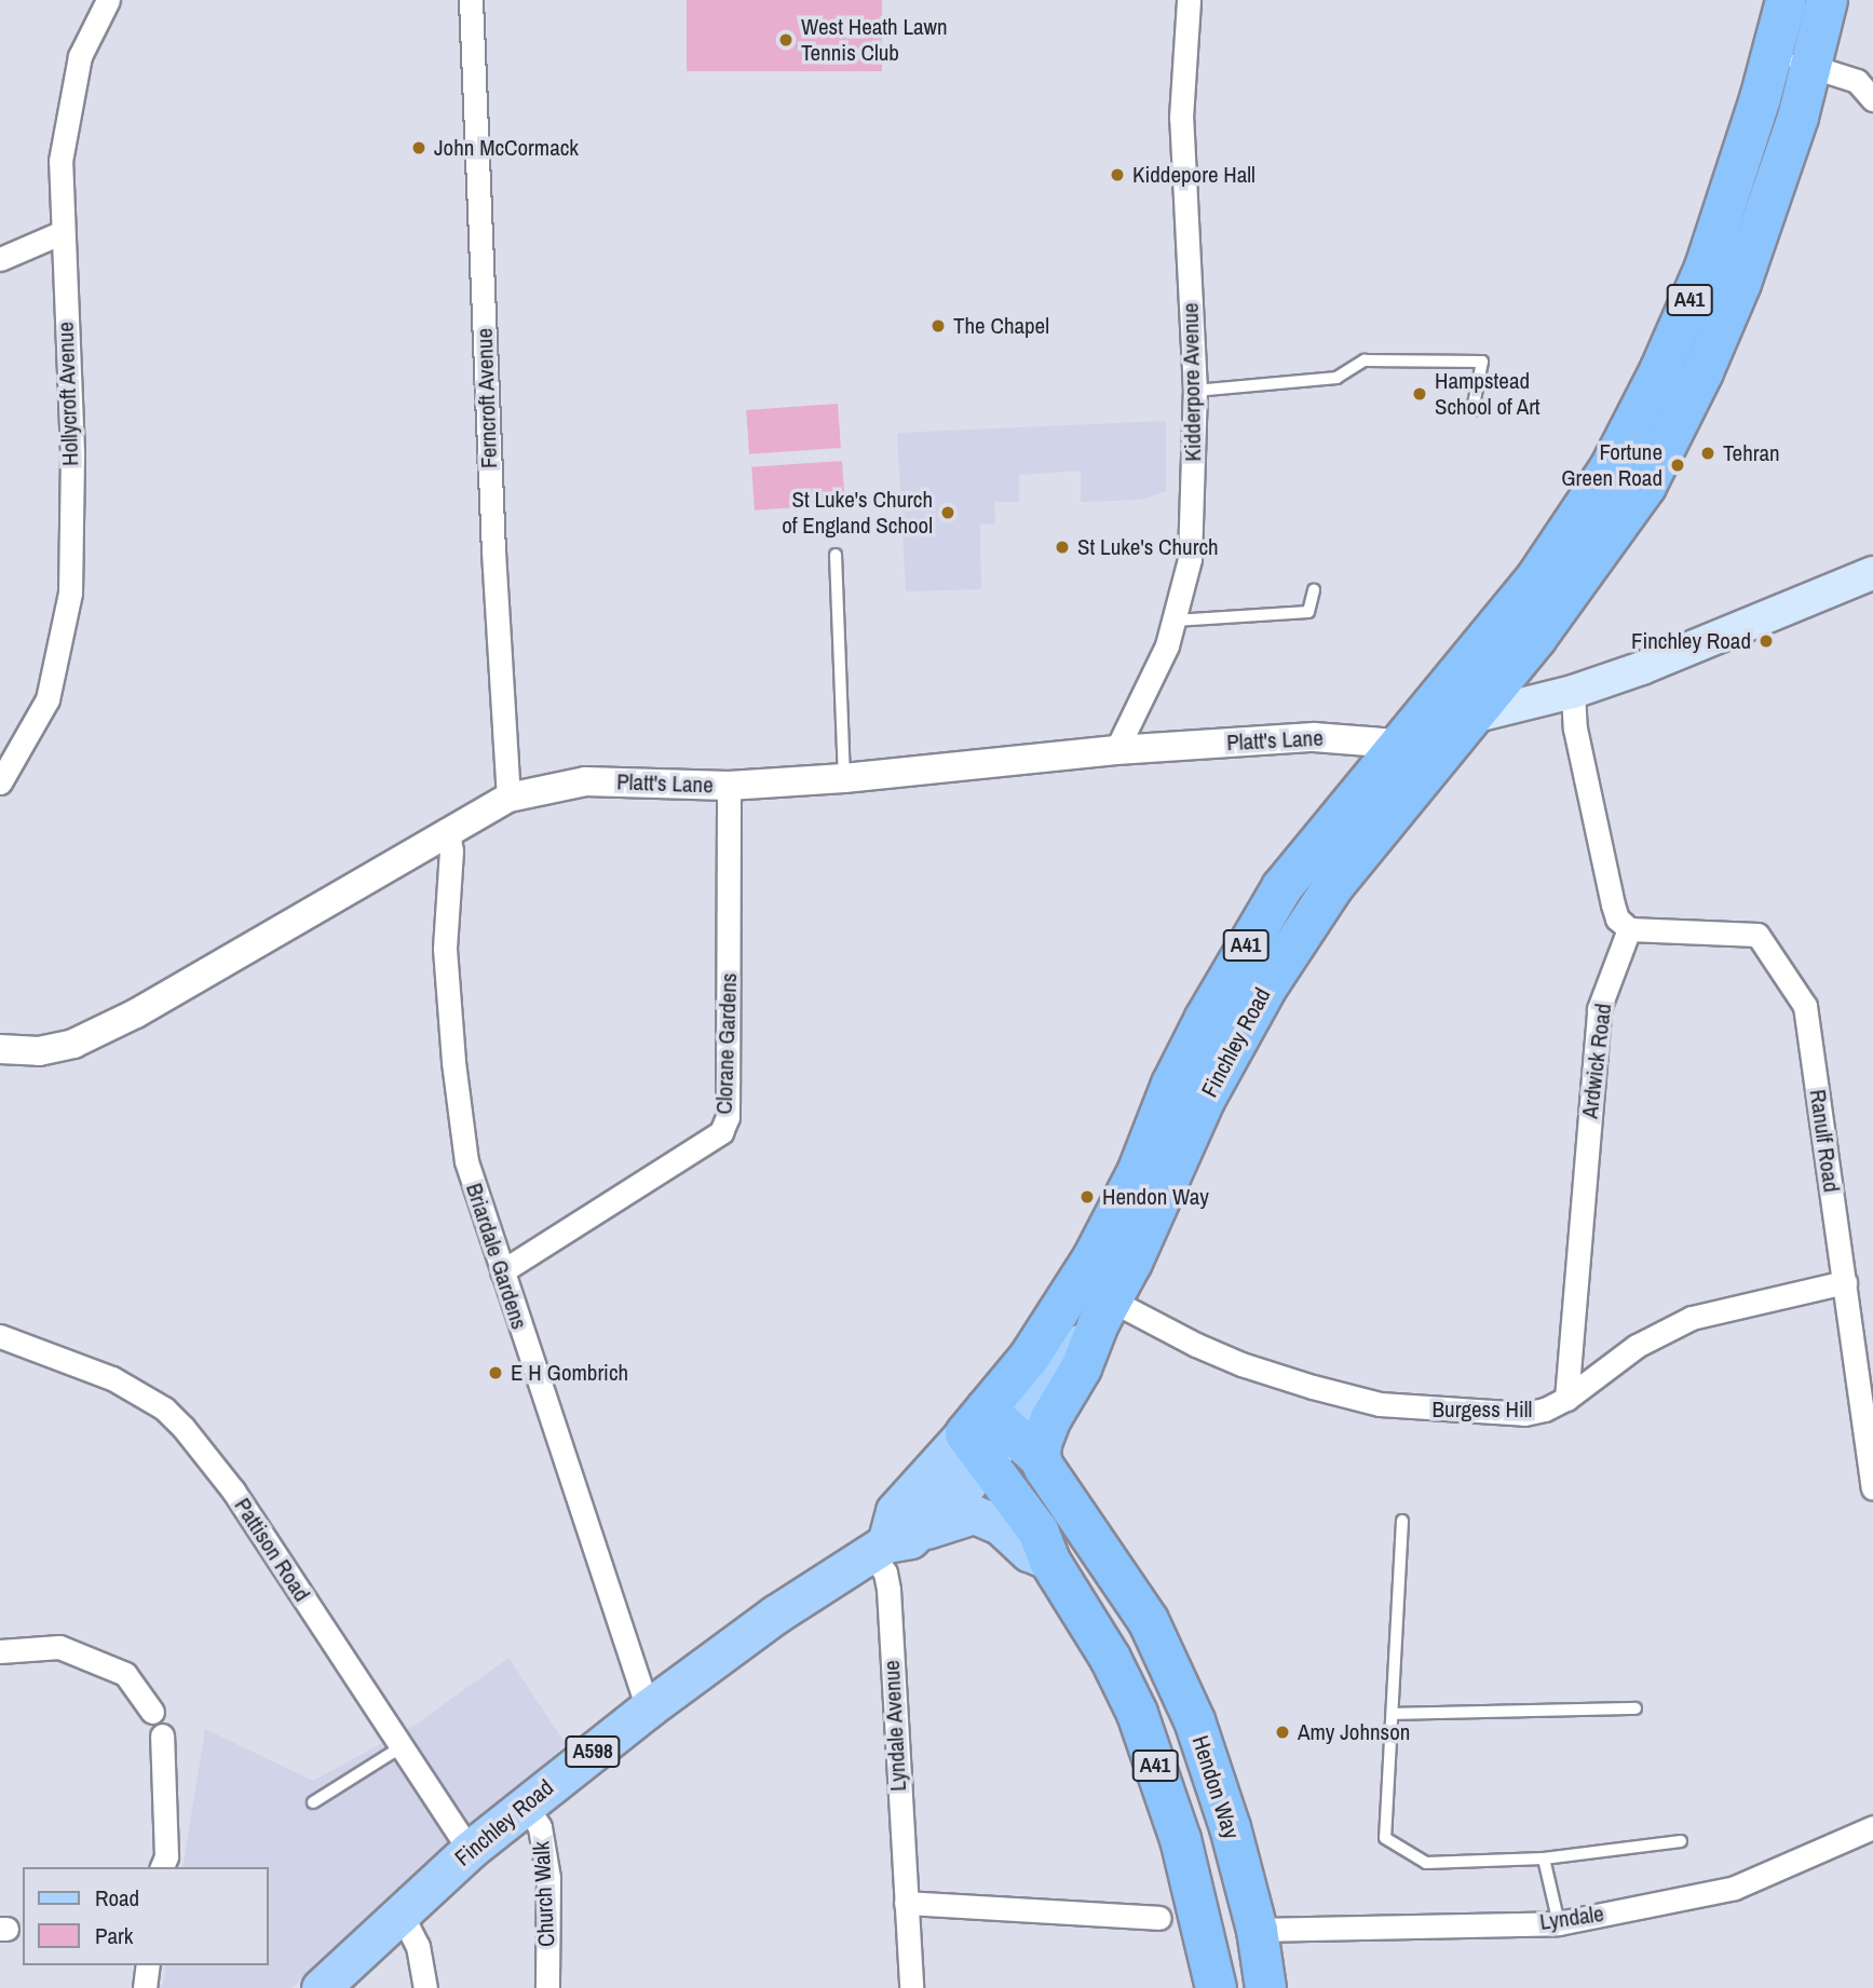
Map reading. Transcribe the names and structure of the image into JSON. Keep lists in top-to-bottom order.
{
  "streets": {
    "highway": ["A41", "Finchley Road", "Hendon Way"],
    "main road": ["A598"],
    "street": [
      "Kidderpore Avenue",
      "Hollycroft Avenue",
      "Ferncroft Avenue",
      "Platt's Lane",
      "Clorane Gardens",
      "Ardwick Road",
      "Ranulf Road",
      "Briardale Gardens",
      "Burgess Hill",
      "Pattison Road",
      "Lyndale Avenue",
      "Church Walk",
      "Lyndale"
    ]
  },
  "crossings": [
    ["A41", "Finchley Road"],
    ["A41", "Burgess Hill"],
    ["A41", "Lyndale Avenue"],
    ["A41", "Hendon Way"],
    ["Kidderpore Avenue", "Platt's Lane"],
    ["Ferncroft Avenue", "Platt's Lane"],
    ["Platt's Lane", "Finchley Road"],
    ["Platt's Lane", "Clorane Gardens"],
    ["Platt's Lane", "Briardale Gardens"],
    ["Finchley Road", "Briardale Gardens"],
    ["Finchley Road", "Burgess Hill"],
    ["Finchley Road", "Pattison Road"],
    ["Finchley Road", "Lyndale Avenue"],
    ["Finchley Road", "Hendon Way"],
    ["Finchley Road", "Church Walk"],
    ["Clorane Gardens", "Briardale Gardens"],
    ["Ardwick Road", "Ranulf Road"],
    ["Ardwick Road", "Burgess Hill"],
    ["Ranulf Road", "Burgess Hill"],
    ["Hendon Way", "Lyndale"]
  ],
  "places": [
    "West Heath Lawn Tennis Club",
    "John McCormack",
    "Kiddepore Hall",
    "The Chapel",
    "Hampstead School of Art",
    "Tehran",
    "Fortune Green Road",
    "St Luke's Church of England School",
    "St Luke's Church",
    "Finchley Road",
    "Hendon Way",
    "E H Gombrich",
    "Amy Johnson"
  ],
  "legend": ["Road", "Park"]
}
